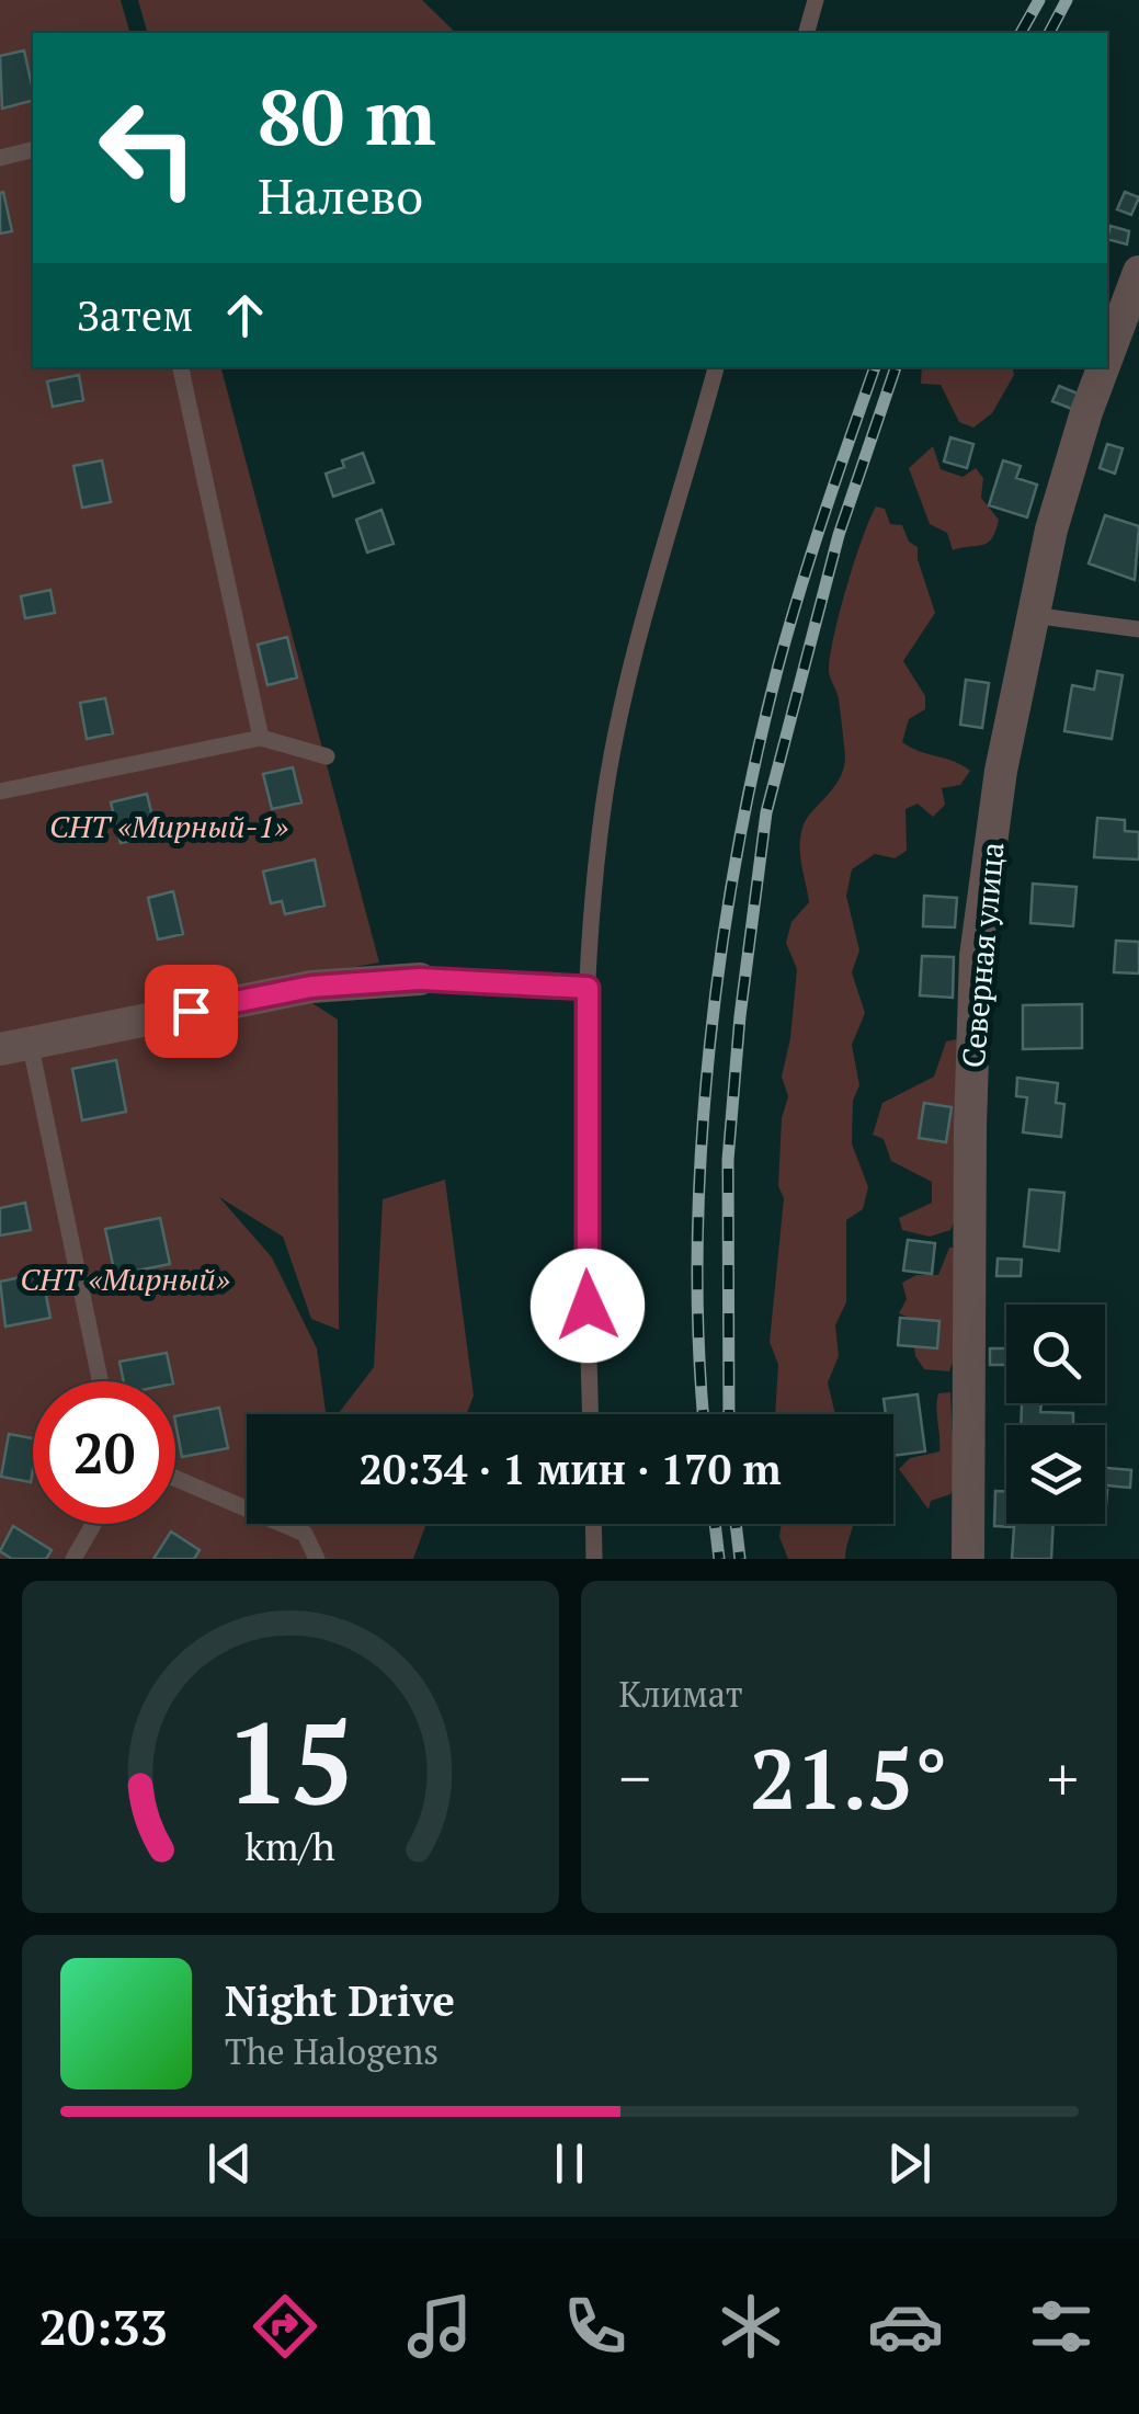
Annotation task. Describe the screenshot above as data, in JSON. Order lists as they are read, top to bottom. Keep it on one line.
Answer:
{"streets":{"street":["Северная улица"]},"parks":["СНТ «Мирный-1»","СНТ «Мирный»"],"page":{"turn":["80 m","Налево"],"then":"Затем","limit":"20","trip":"20:34 · 1 мин · 170 m","tile":"Климат","heat":["−","21.5°","+"],"song":["Night Drive","The Halogens"],"tabs":"20:33","gauge":["15","km/h"]}}
